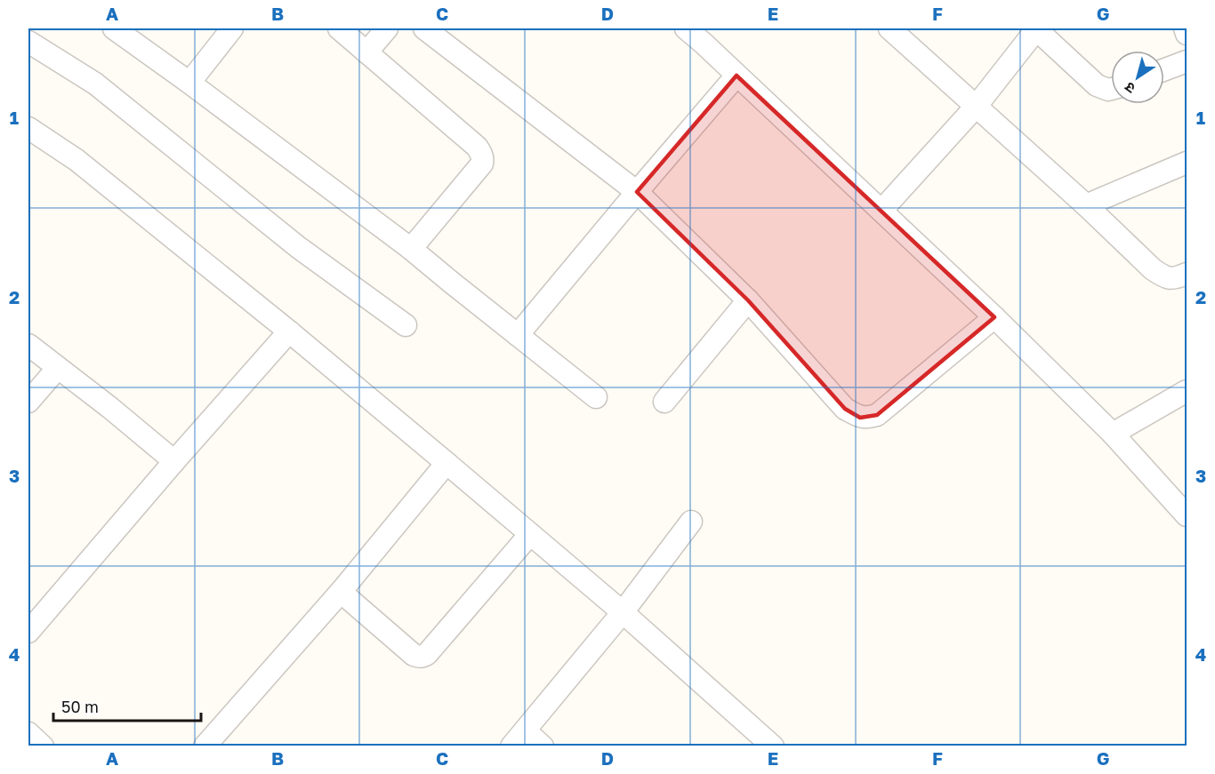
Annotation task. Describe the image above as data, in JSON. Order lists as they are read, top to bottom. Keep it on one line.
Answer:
{"scale_bar":"50 m","north":"bottom left","grid":{"columns":["A","B","C","D","E","F","G"],"rows":["1","2","3","4"]}}
